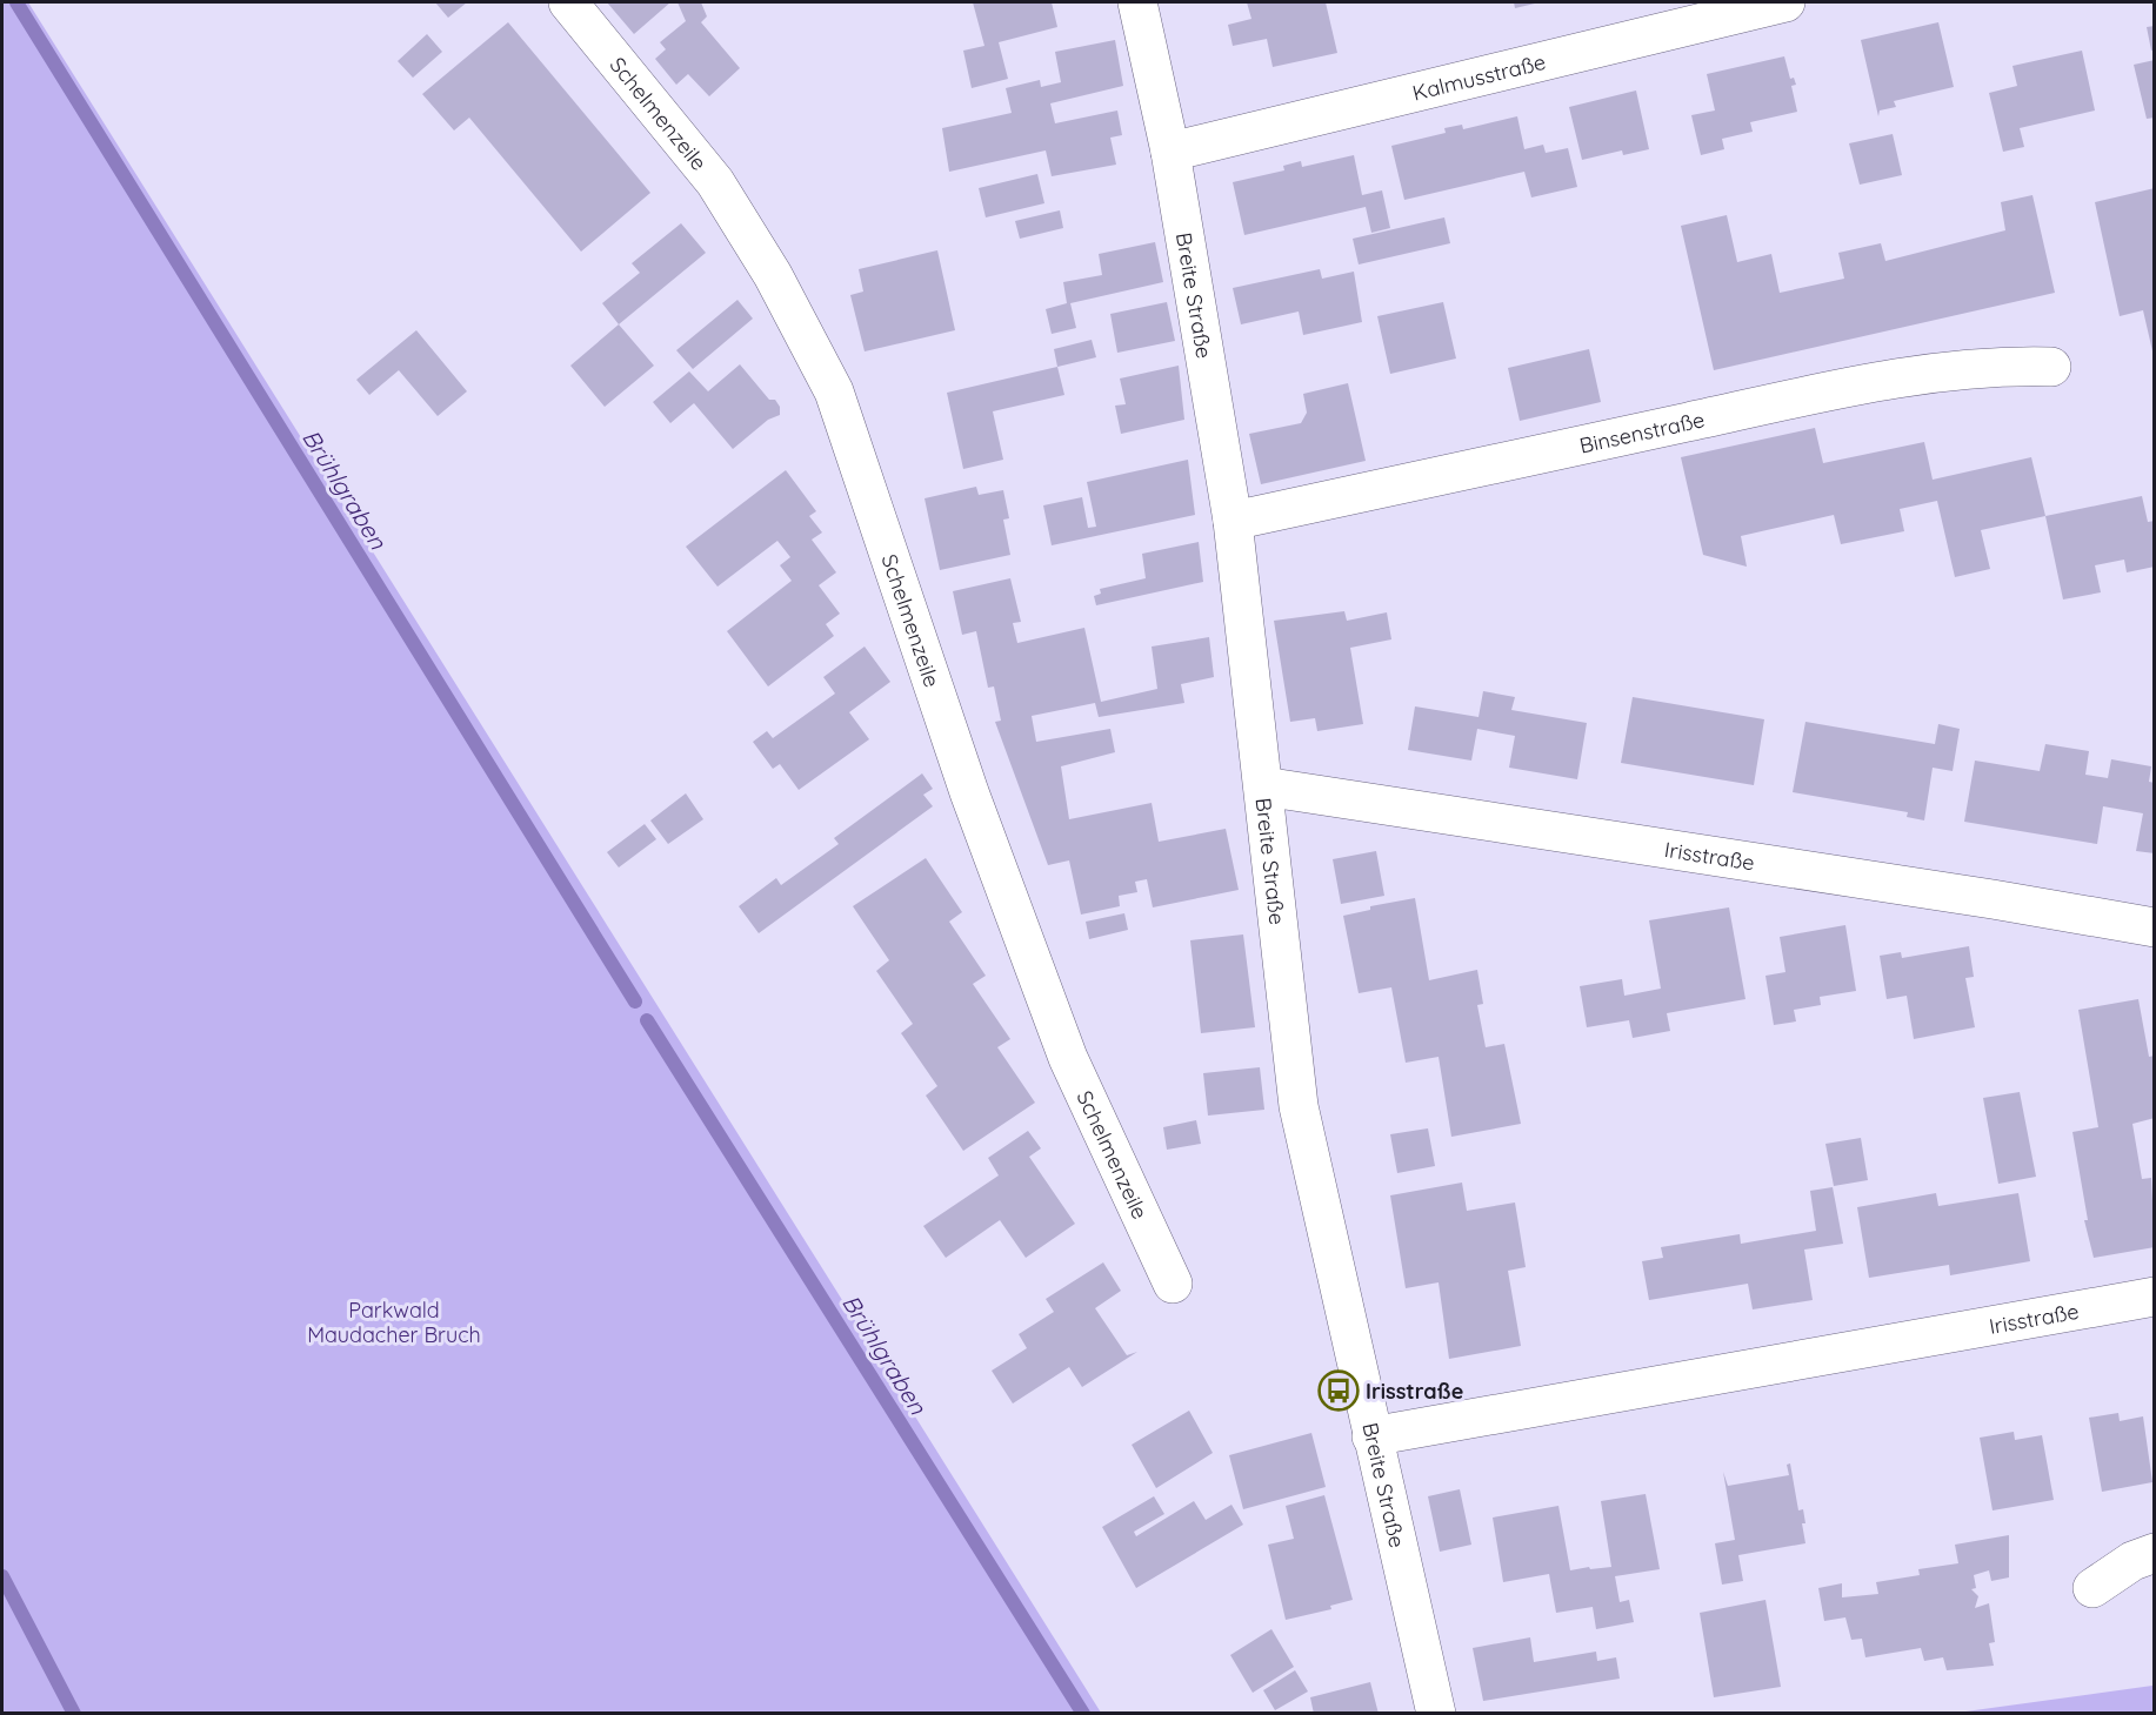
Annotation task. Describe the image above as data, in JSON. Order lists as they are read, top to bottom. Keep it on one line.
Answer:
{"streets":{"street":["Kalmusstraße","Schelmenzeile","Breite Straße","Binsenstraße","Irisstraße"]},"crossings":[["Kalmusstraße","Breite Straße"],["Breite Straße","Binsenstraße"],["Breite Straße","Irisstraße"]],"water":["Brühlgraben"],"parks":["Parkwald Maudacher Bruch"],"places":{"bus stop":["Irisstraße"]}}
